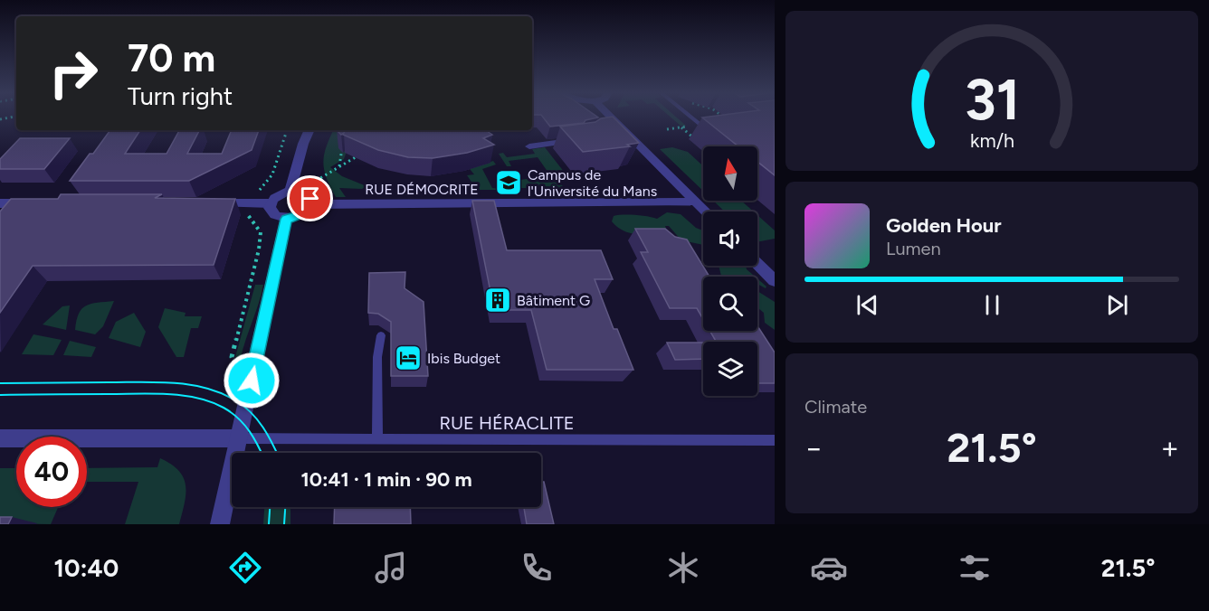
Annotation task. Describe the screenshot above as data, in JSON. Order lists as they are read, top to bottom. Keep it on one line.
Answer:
{"streets":{"street":["RUE DÉMOCRITE"],"lane":["RUE HÉRACLITE"]},"places":{"school or university":["Campus de l'Université du Mans"],"building":["Bâtiment G"],"hotel":["Ibis Budget"]},"north":"top","page":{"turn":["70 m","Turn right"],"song":["Golden Hour","Lumen"],"tile":"Climate","heat":["−","21.5°","+"],"limit":"40","trip":"10:41 · 1 min · 90 m","tabs":["10:40","21.5°"],"gauge":["31","km/h"]}}
